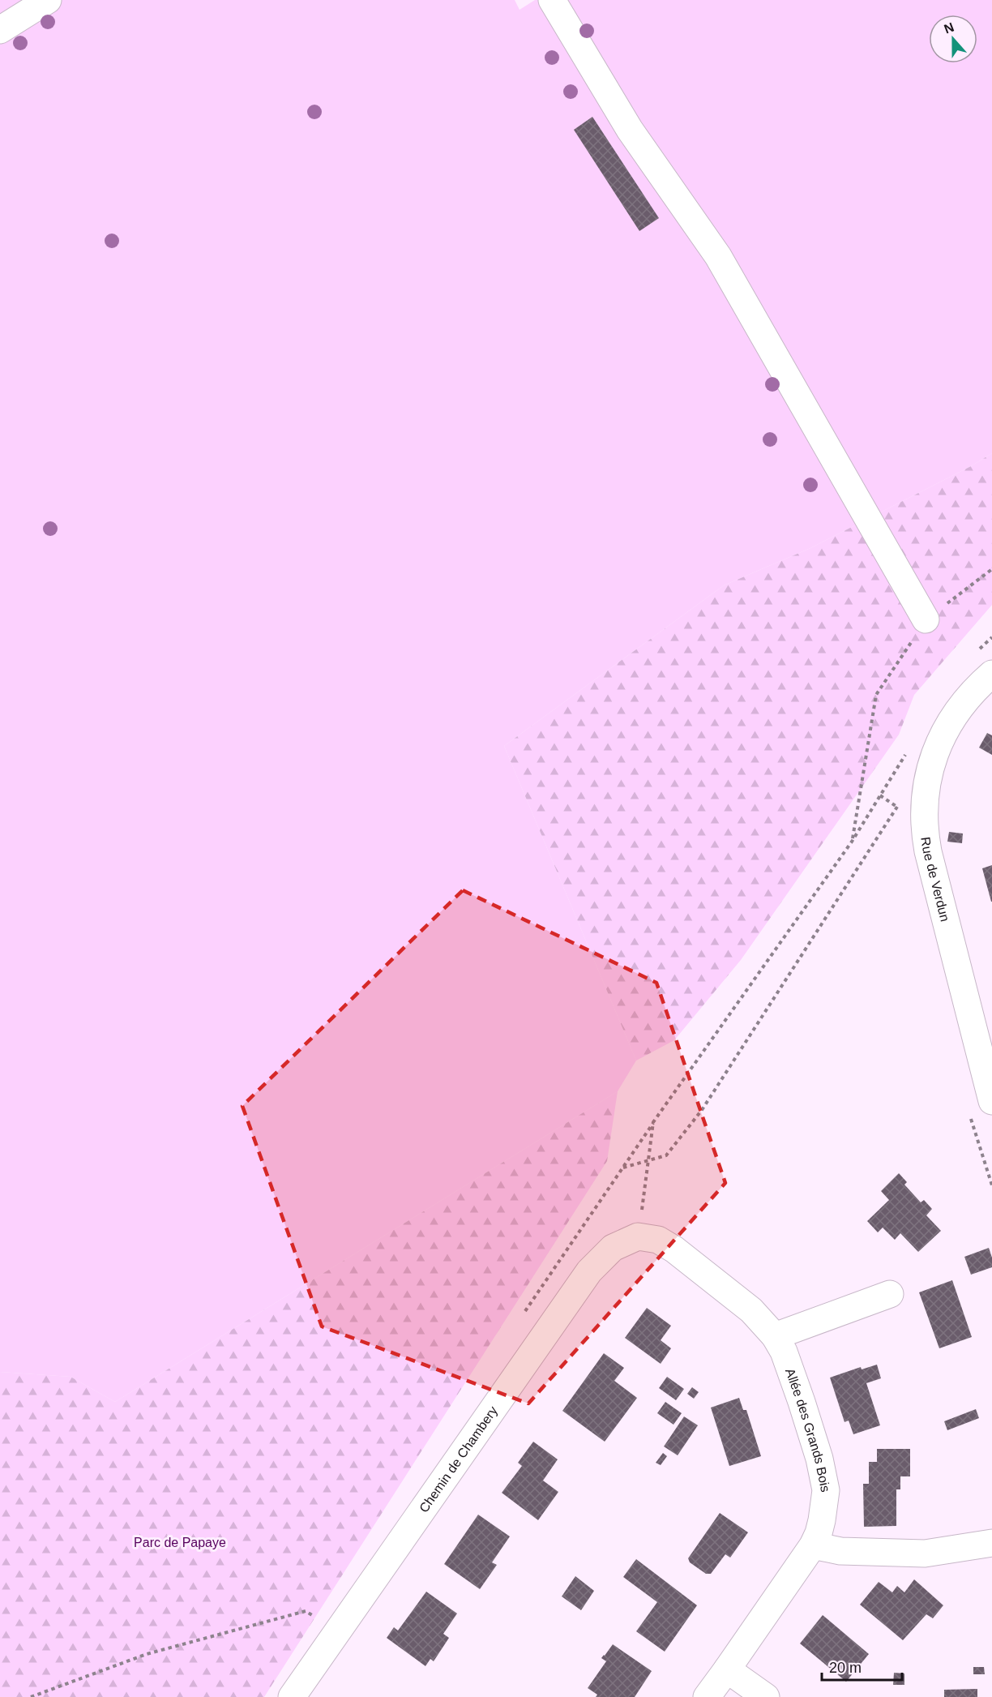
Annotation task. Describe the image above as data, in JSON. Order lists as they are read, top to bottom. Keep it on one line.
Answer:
{"streets":{"street":["Rue de Verdun","Allée des Grands Bois","Chemin de Chambery"]},"crossings":[["Allée des Grands Bois","Chemin de Chambery"]],"parks":["Parc de Papaye"],"scale_bar":"20 m","north":"top"}
